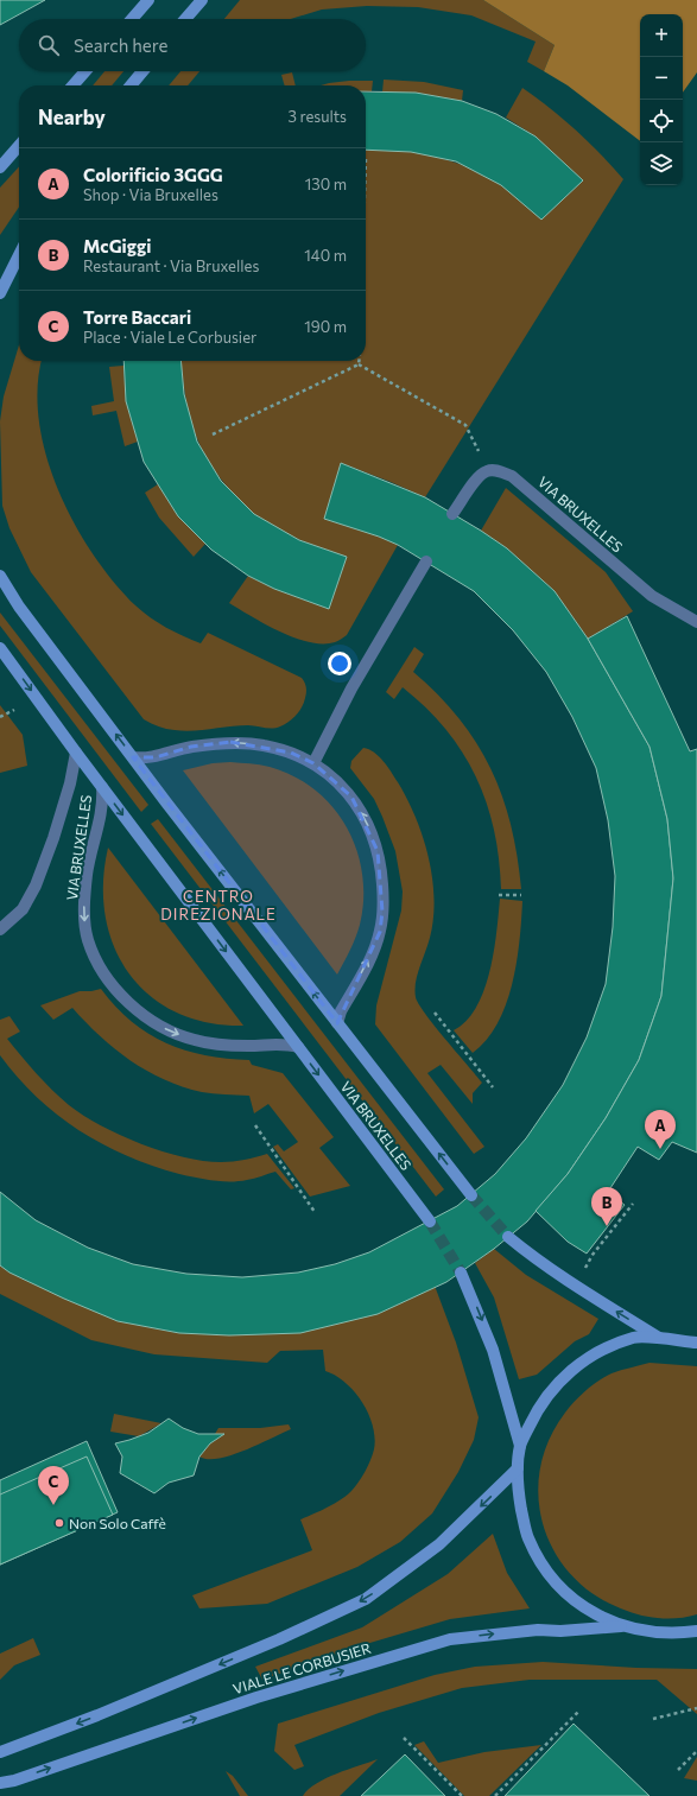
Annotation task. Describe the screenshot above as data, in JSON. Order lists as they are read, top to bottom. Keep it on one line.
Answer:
{"streets":{"street":["VIA BRUXELLES","VIALE LE CORBUSIER"]},"districts":["CENTRO DIREZIONALE"],"places":["Non Solo Caffè"],"page":{"map_buttons":["+","−"],"search":"Search here","heading":["Nearby","3 results"],"list":[{"mark":"A","name":"Colorificio 3GGG","note":"Shop · Via Bruxelles","value":"130 m"},{"mark":"B","name":"McGiggi","note":"Restaurant · Via Bruxelles","value":"140 m"},{"mark":"C","name":"Torre Baccari","note":"Place · Viale Le Corbusier","value":"190 m"}],"pins":["A","B","C"]}}
